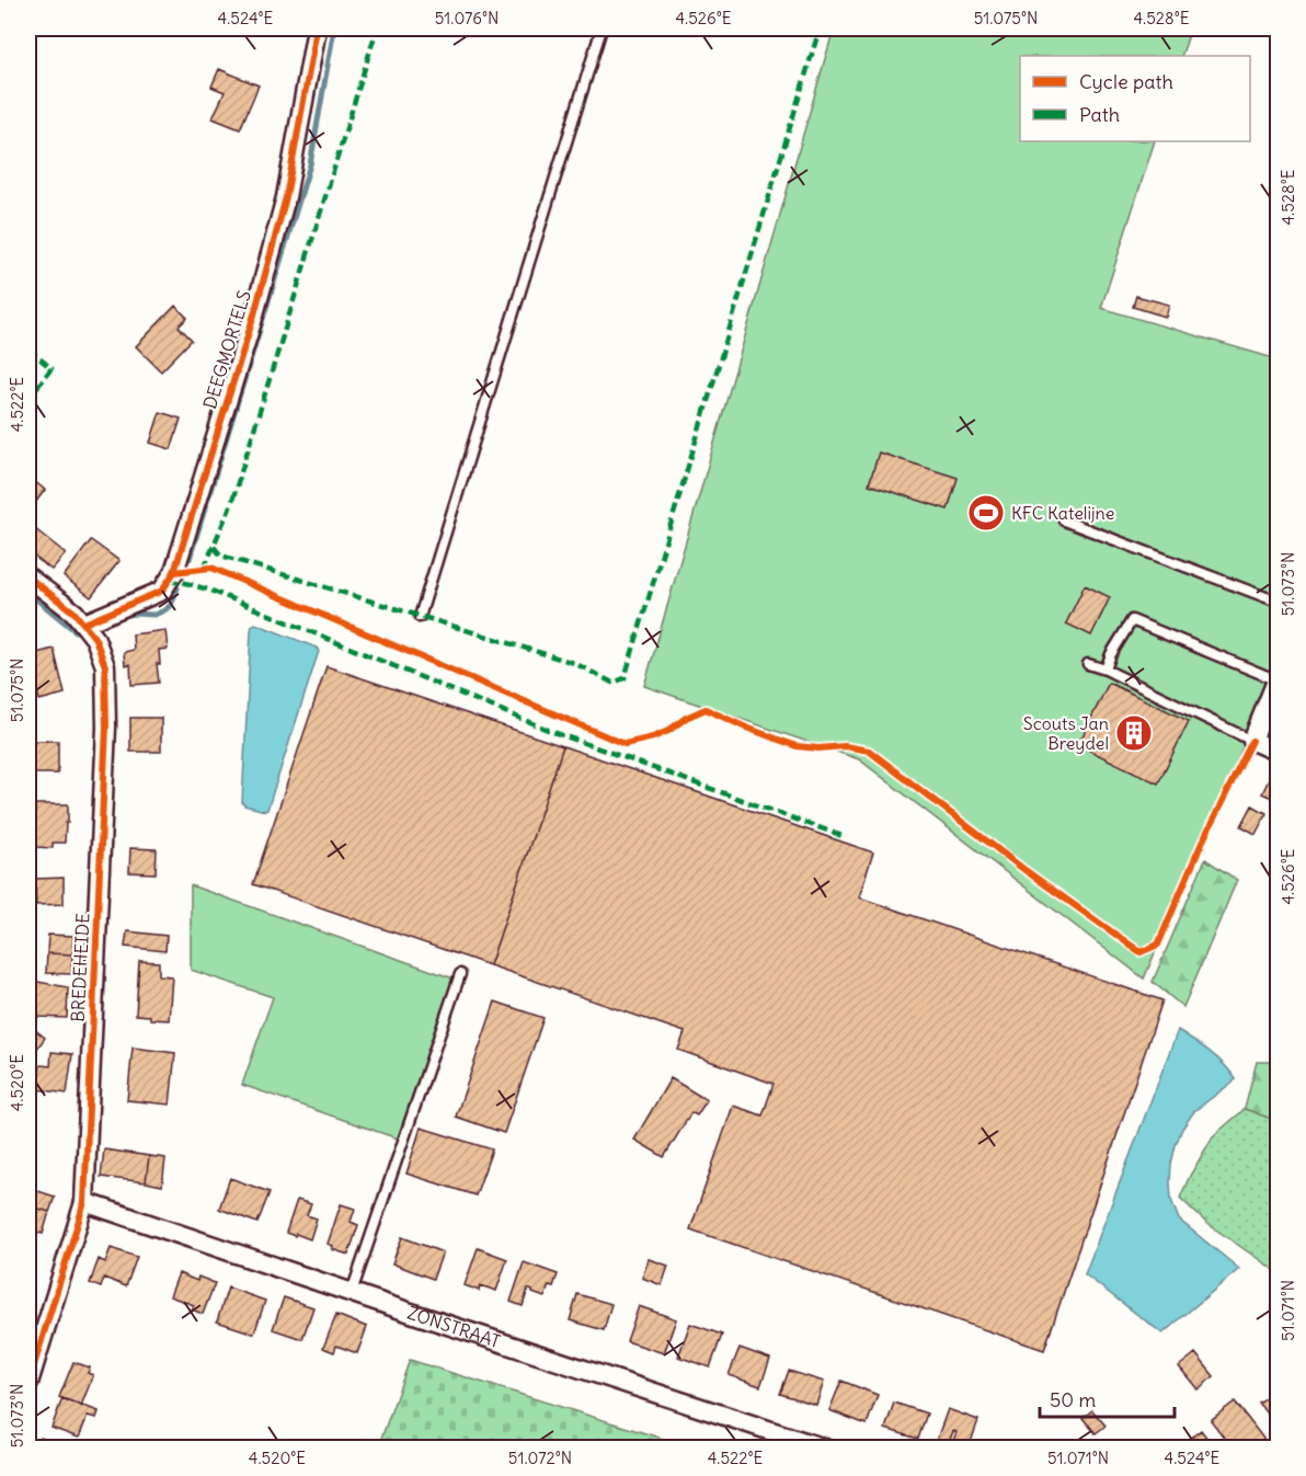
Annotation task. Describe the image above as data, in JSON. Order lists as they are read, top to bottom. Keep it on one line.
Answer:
{"streets":{"street":["DEEGMORTELS","BREDEHEIDE","ZONSTRAAT"]},"crossings":[["DEEGMORTELS","BREDEHEIDE"],["BREDEHEIDE","ZONSTRAAT"]],"places":{"sports":["KFC Katelijne"],"building":["Scouts Jan Breydel"]},"legend":["Cycle path","Path"],"scale_bar":"50 m","coordinates":["4.524°E","51.076°N","4.526°E","51.075°N","4.528°E","4.522°E","51.073°N","4.520°E","51.071°N","51.072°N"]}
